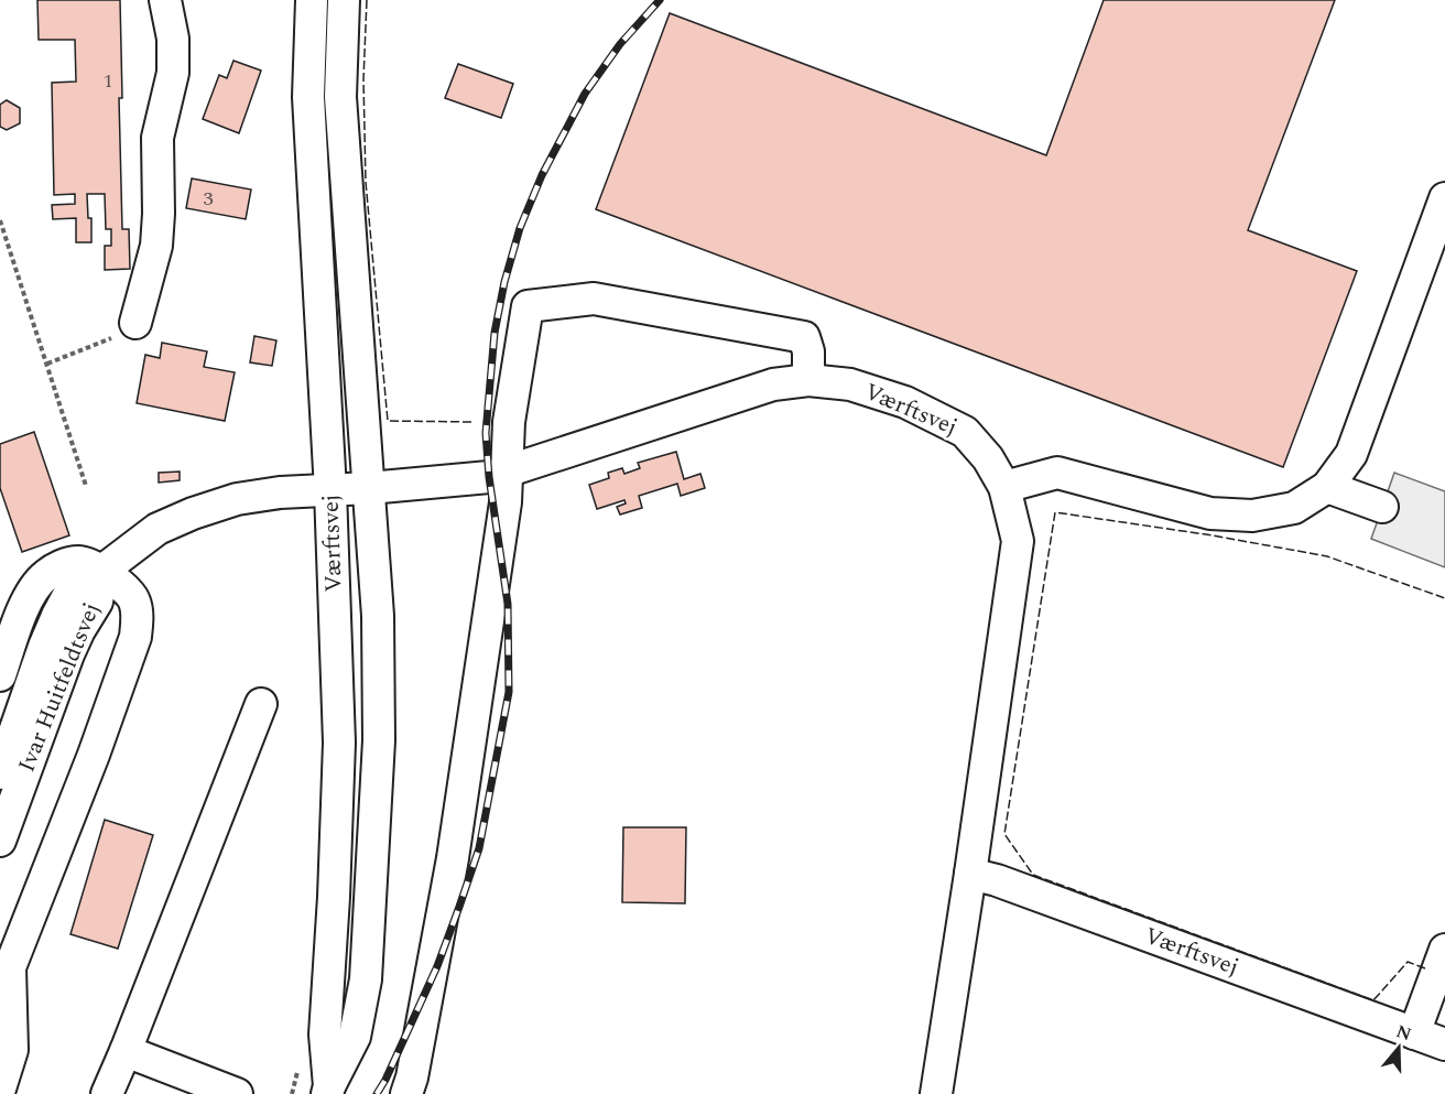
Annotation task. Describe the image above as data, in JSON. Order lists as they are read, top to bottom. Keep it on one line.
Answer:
{"streets":{"street":["Værftsvej","Ivar Huitfeldtsvej"]},"crossings":[["Værftsvej","Ivar Huitfeldtsvej"]],"house_numbers":["1","3"],"north":"top"}
